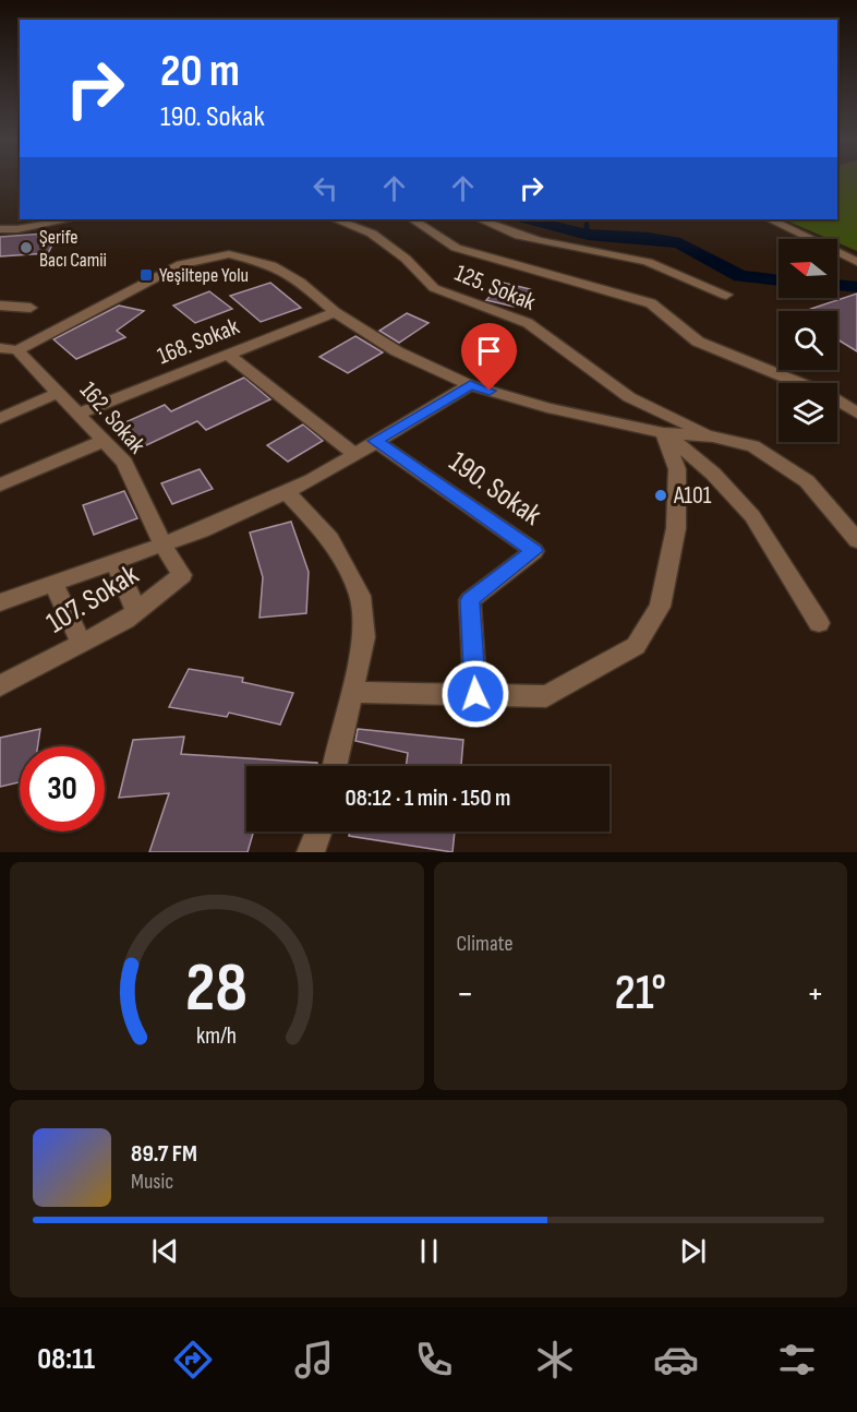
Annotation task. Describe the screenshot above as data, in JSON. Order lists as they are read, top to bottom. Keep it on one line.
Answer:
{"streets":{"street":["125. Sokak","168. Sokak","162. Sokak","190. Sokak","107. Sokak"]},"crossings":[["168. Sokak","162. Sokak"],["162. Sokak","107. Sokak"]],"places":{"other":["Şerife Bacı Camii","A101"],"transit":["Yeşiltepe Yolu"]},"north":"left","page":{"turn":["20 m","190. Sokak"],"limit":"30","trip":"08:12 · 1 min · 150 m","tile":"Climate","heat":["−","21°","+"],"song":["89.7 FM","Music"],"tabs":"08:11","gauge":["28","km/h"]}}
